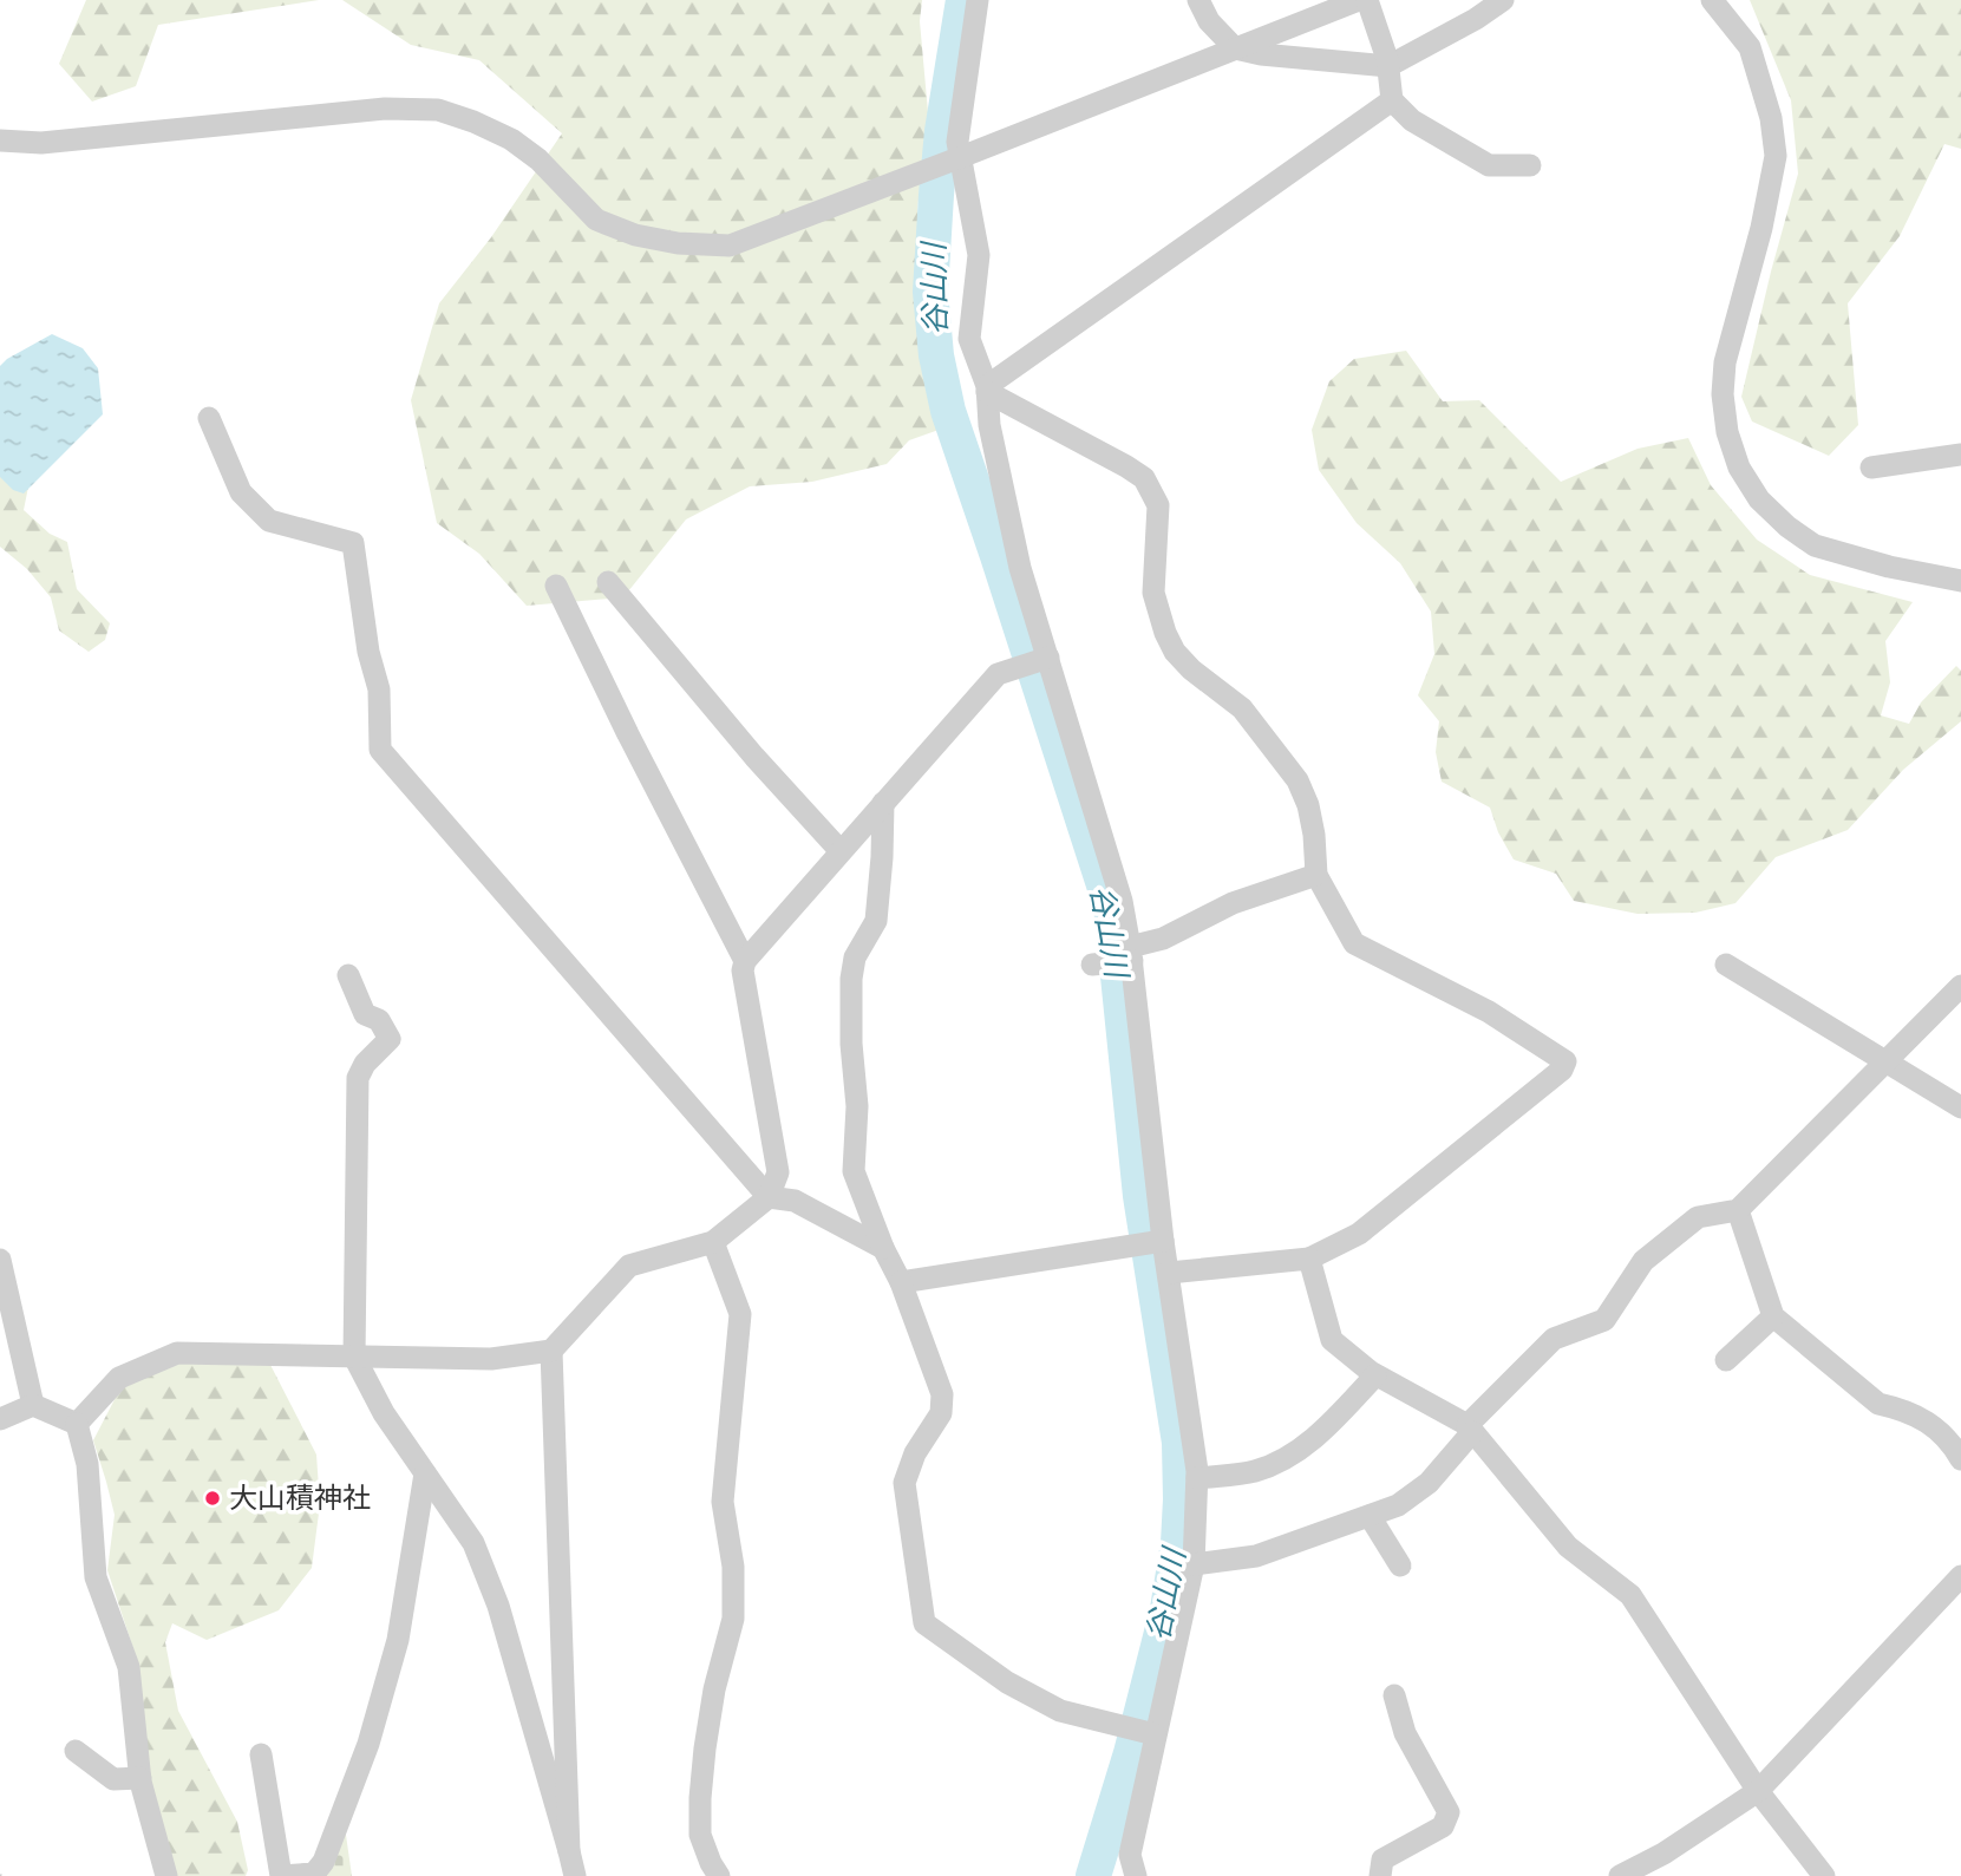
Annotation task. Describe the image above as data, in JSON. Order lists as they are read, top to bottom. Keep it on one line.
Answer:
{"water":["谷山川"],"places":["大山積神社"]}
